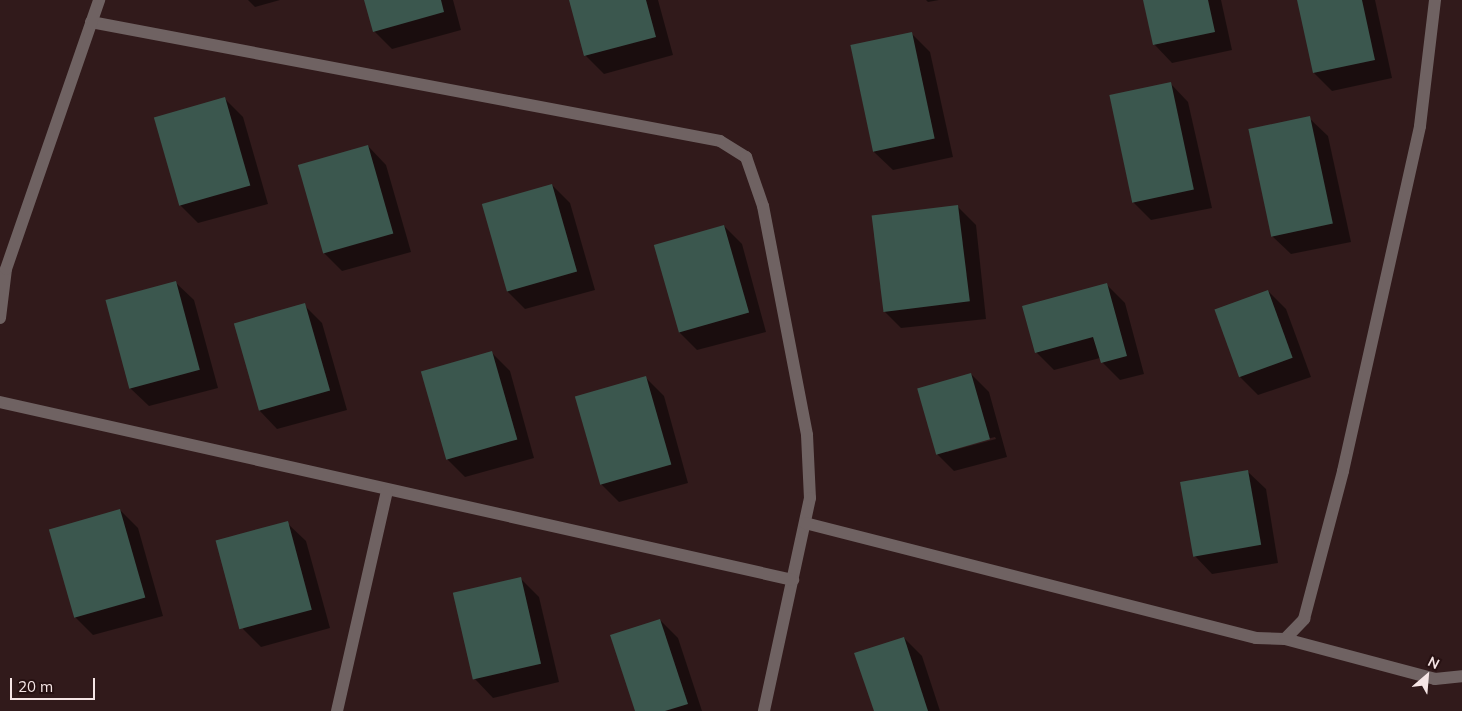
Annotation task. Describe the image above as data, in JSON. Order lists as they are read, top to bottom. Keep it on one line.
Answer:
{"scale_bar":"20 m","north":"top right"}
